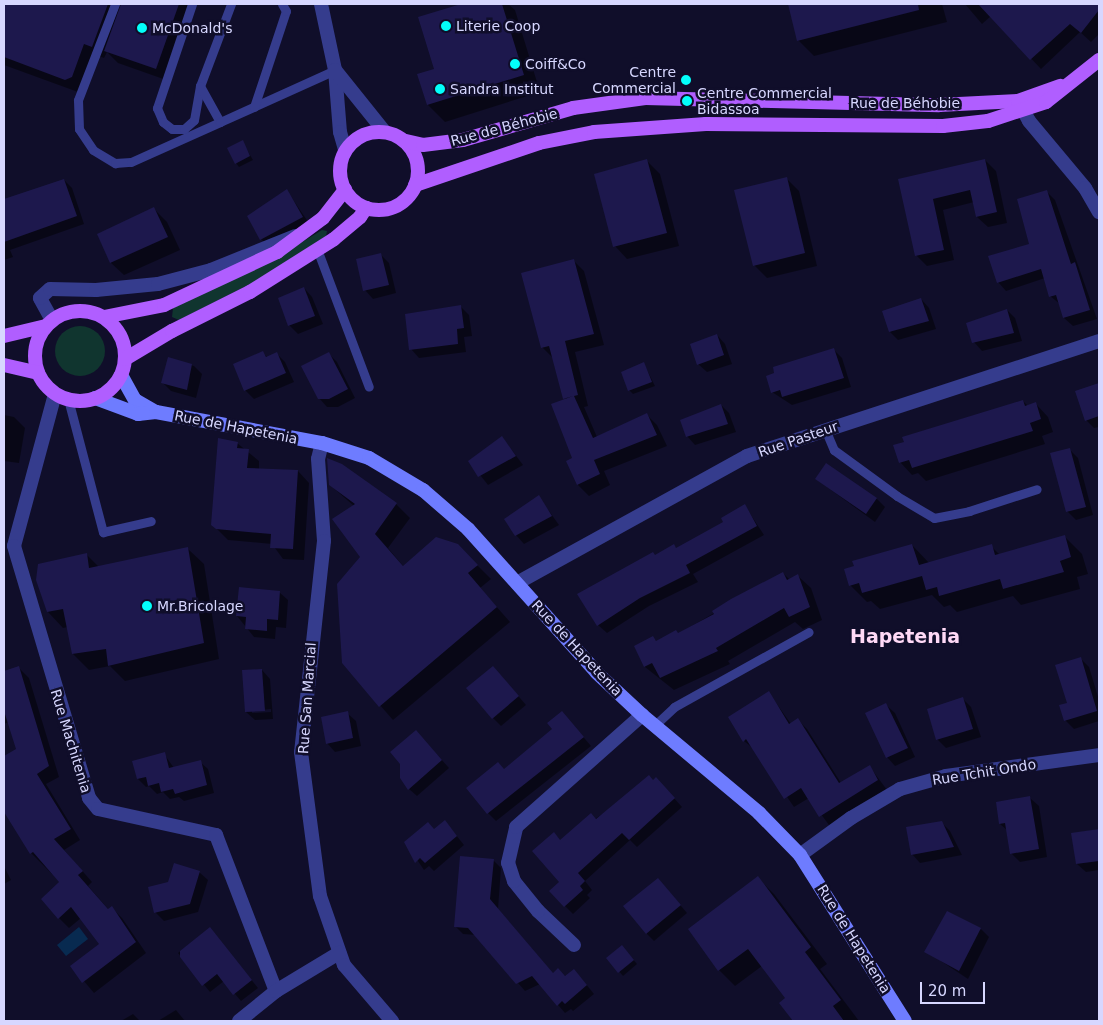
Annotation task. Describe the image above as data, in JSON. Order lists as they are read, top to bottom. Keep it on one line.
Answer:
{"streets":{"main road":["Rue de Béhobie","Rue de Hapetenia"],"street":["Rue Pasteur","Rue San Marcial","Rue Machitenia","Rue Tchit Ondo"]},"crossings":[["Rue de Hapetenia","Rue Pasteur"],["Rue de Hapetenia","Rue San Marcial"],["Rue de Hapetenia","Rue Machitenia"],["Rue de Hapetenia","Rue Tchit Ondo"]],"districts":["Hapetenia"],"places":["Literie Coop","McDonald's","Coiff&Co","Centre Commercial","Sandra Institut","Centre Commercial Bidassoa","Mr.Bricolage"],"scale_bar":"20 m"}
